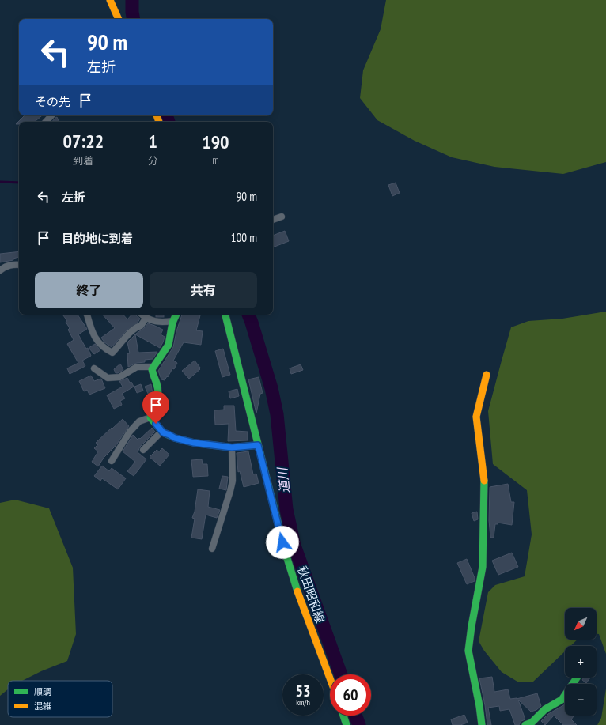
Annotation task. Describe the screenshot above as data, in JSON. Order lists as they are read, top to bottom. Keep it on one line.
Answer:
{"streets":{"street":["秋田昭和線"]},"water":["道川"],"legend":["順調","混雑"],"north":"bottom left","page":{"turn":["90 m","左折"],"then":"その先","eta":["07:22","到着","1","分","190","m"],"list":[{"name":"左折","value":"90 m"},{"name":"目的地に到着","value":"100 m"}],"buttons":["終了","共有"],"map_buttons":["+","−"],"speed":"53 km/h","limit":"60"}}
